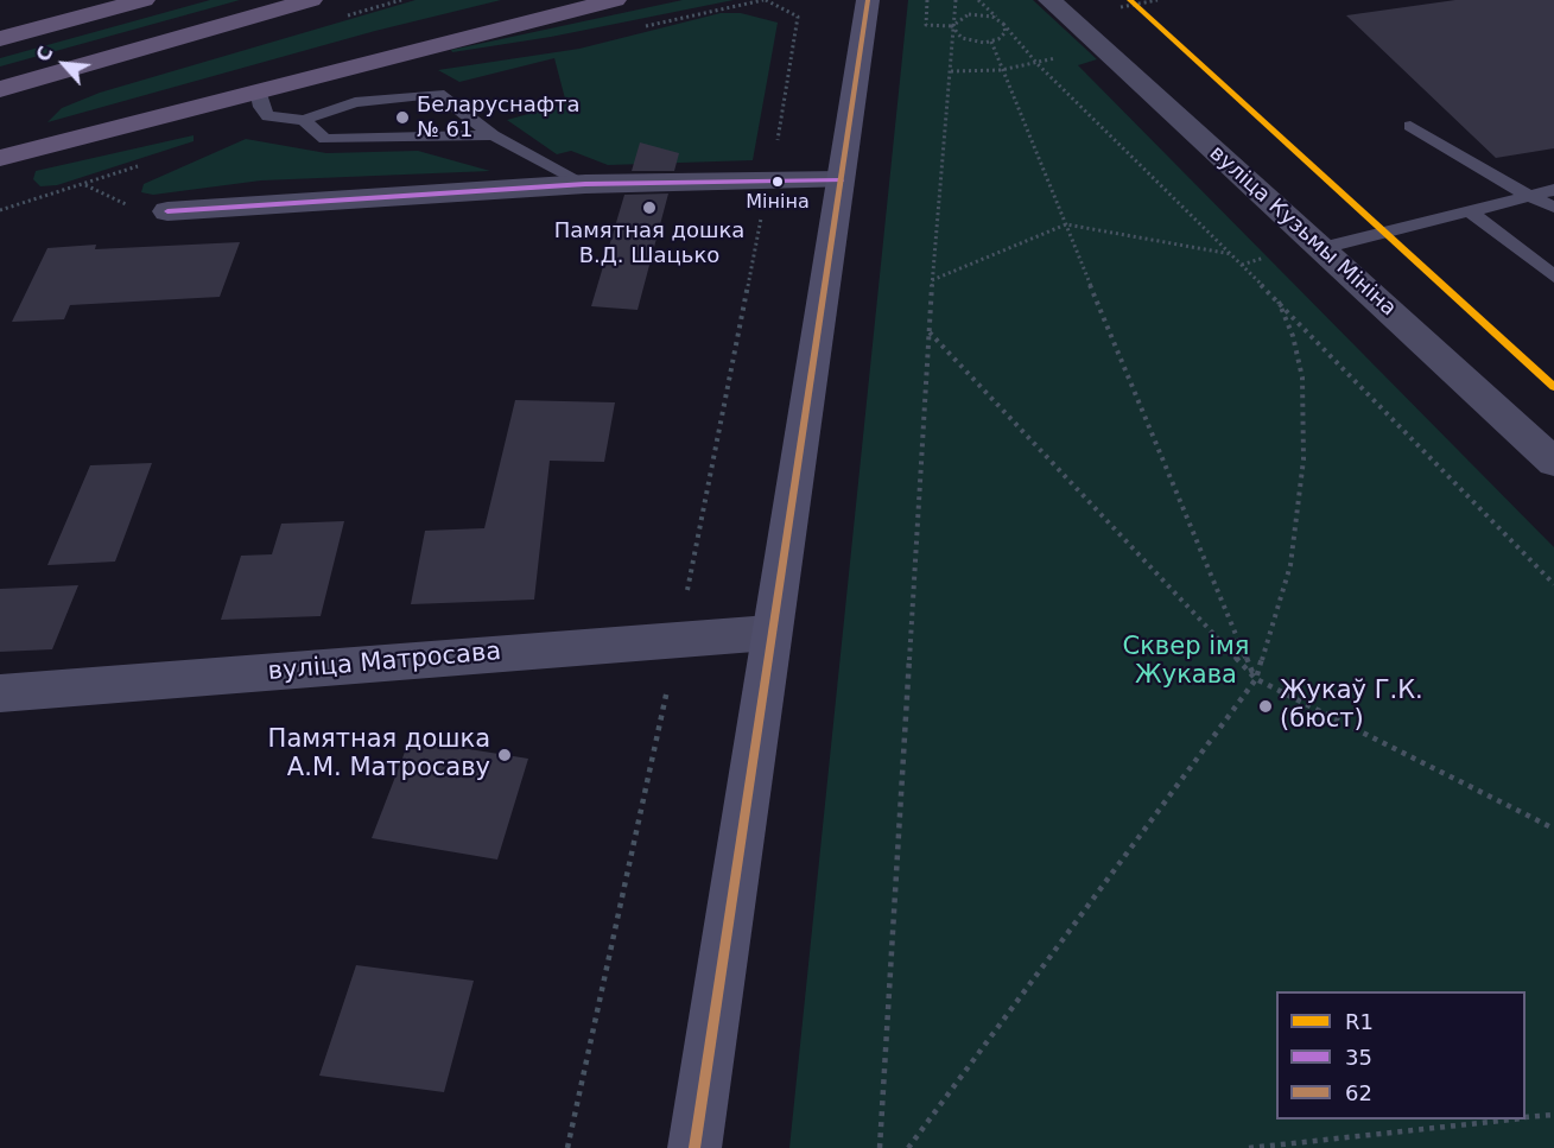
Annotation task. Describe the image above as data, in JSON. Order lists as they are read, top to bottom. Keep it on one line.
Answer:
{"streets":{"street":["вуліца Кузьмы Мініна","вуліца Матросава"]},"parks":["Сквер імя Жукава"],"places":["Беларуснафта № 61","Мініна","Памятная дошка В.Д. Шацько","Жукаў Г.К. (бюст)","Памятная дошка А.М. Матросаву"],"lines":["transit line R1","transit line 62","transit line 35"],"legend":["R1","35","62"],"north":"top left"}
